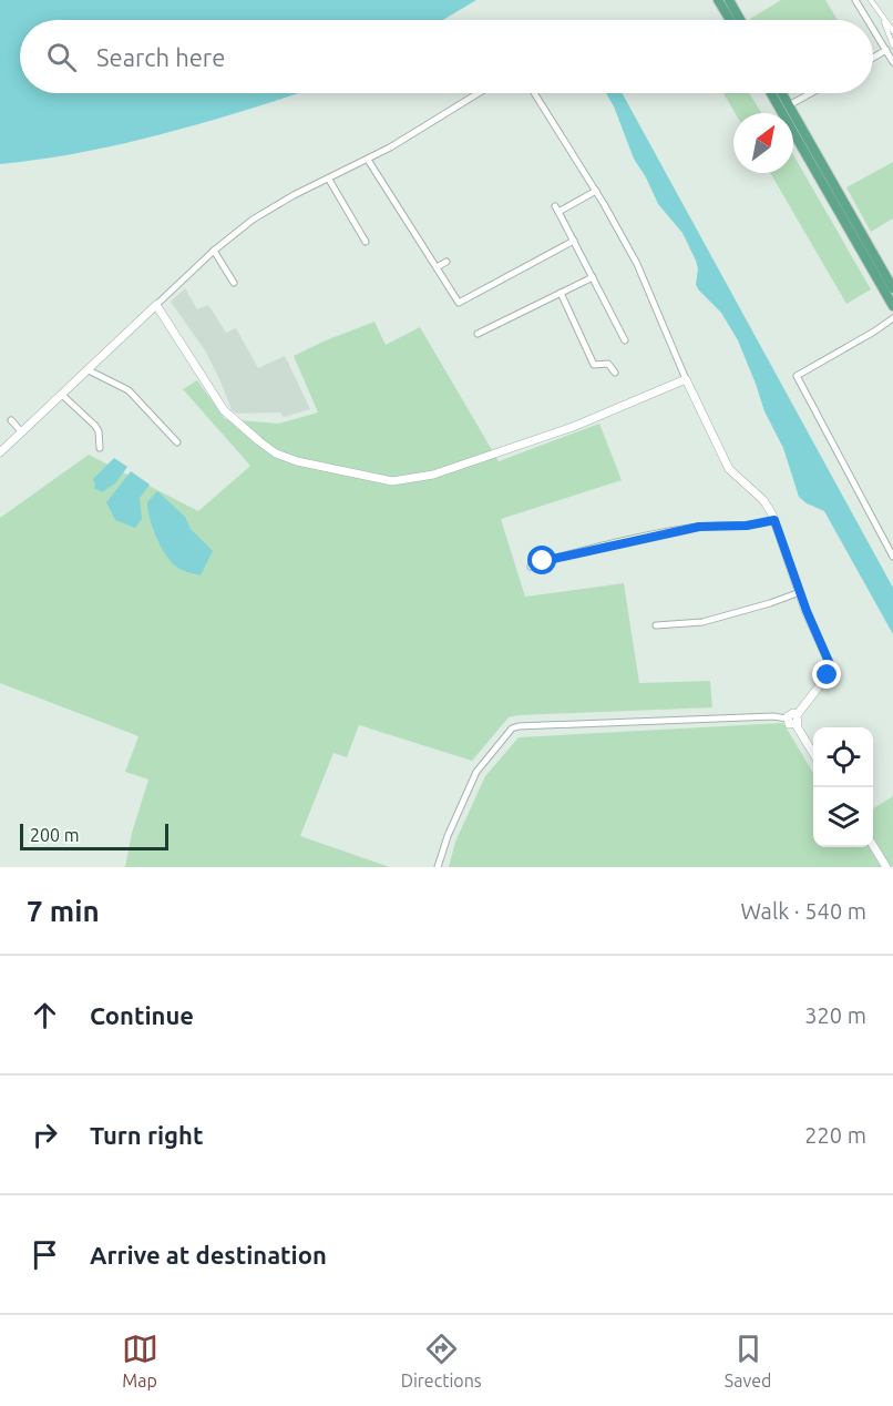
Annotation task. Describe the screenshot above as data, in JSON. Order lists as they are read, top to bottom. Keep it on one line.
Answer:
{"scale_bar":"200 m","north":"top right","page":{"search":"Search here","scale":"200 m","heading":["7 min","Walk · 540 m"],"list":[["Continue","320 m"],["Turn right","220 m"],"Arrive at destination"],"nav":["Map","Directions","Saved"]}}
